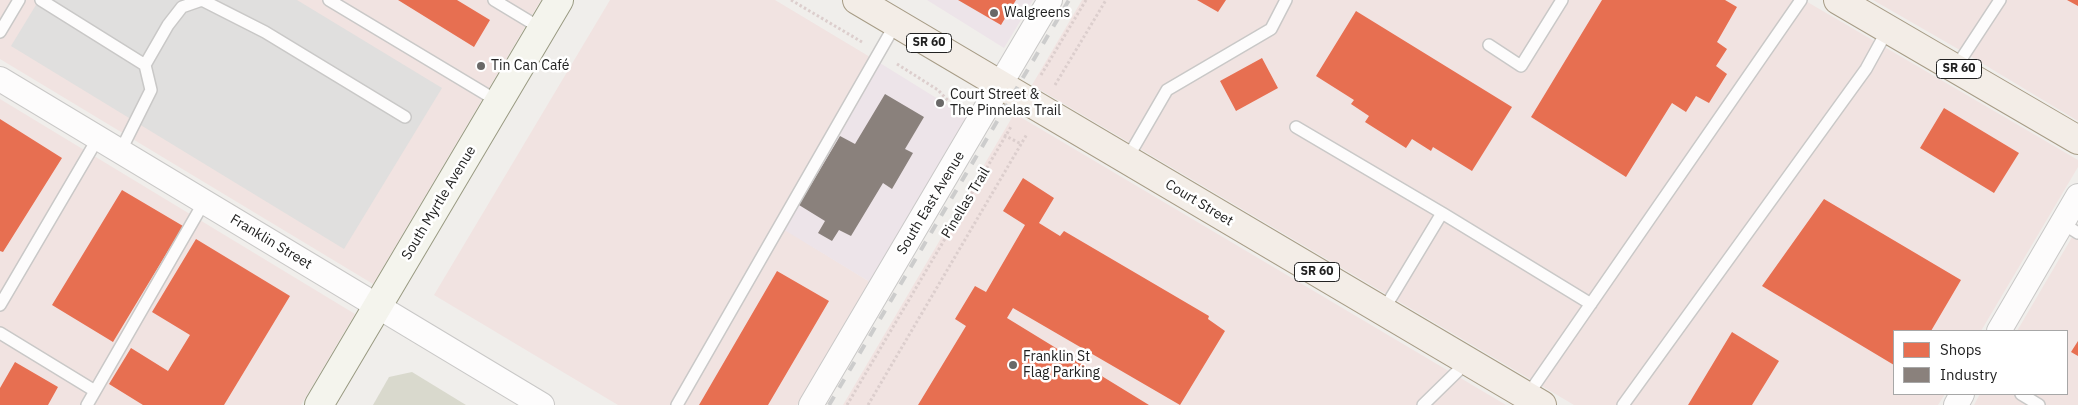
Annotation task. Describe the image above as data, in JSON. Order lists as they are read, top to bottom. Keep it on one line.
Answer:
{"streets":{"main road":["SR 60","South Myrtle Avenue","Court Street"],"street":["South East Avenue","Franklin Street"],"path":["Pinellas Trail"]},"crossings":[["South Myrtle Avenue","Franklin Street"],["South East Avenue","Court Street"],["Pinellas Trail","Court Street"]],"places":["Walgreens","Tin Can Café","Court Street & The Pinnelas Trail","Franklin St Flag Parking"],"legend":["Shops","Industry"]}
